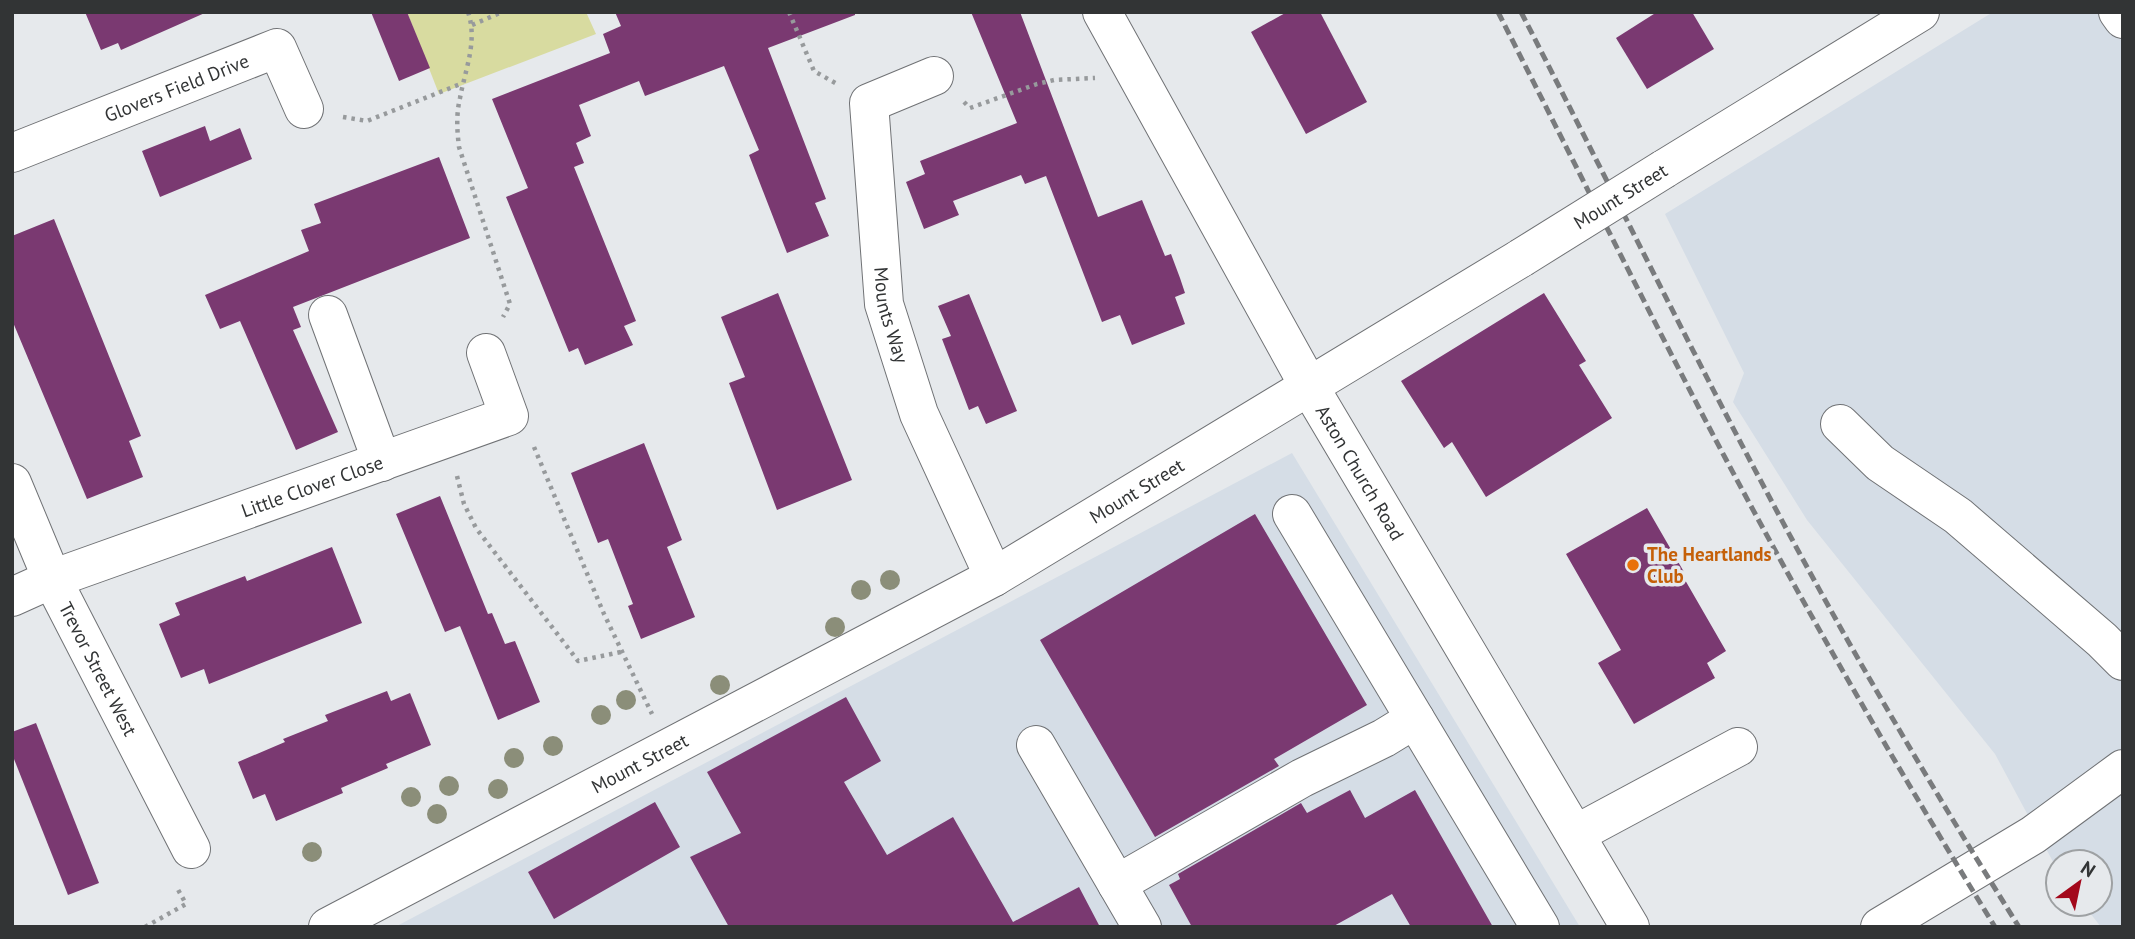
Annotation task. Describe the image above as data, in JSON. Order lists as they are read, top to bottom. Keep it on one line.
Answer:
{"streets":{"street":["Glovers Field Drive","Mount Street","Mounts Way","Aston Church Road","Little Clover Close","Trevor Street West"]},"crossings":[["Mount Street","Mounts Way"],["Mount Street","Aston Church Road"],["Little Clover Close","Trevor Street West"]],"places":["The Heartlands Club"],"north":"top right"}
